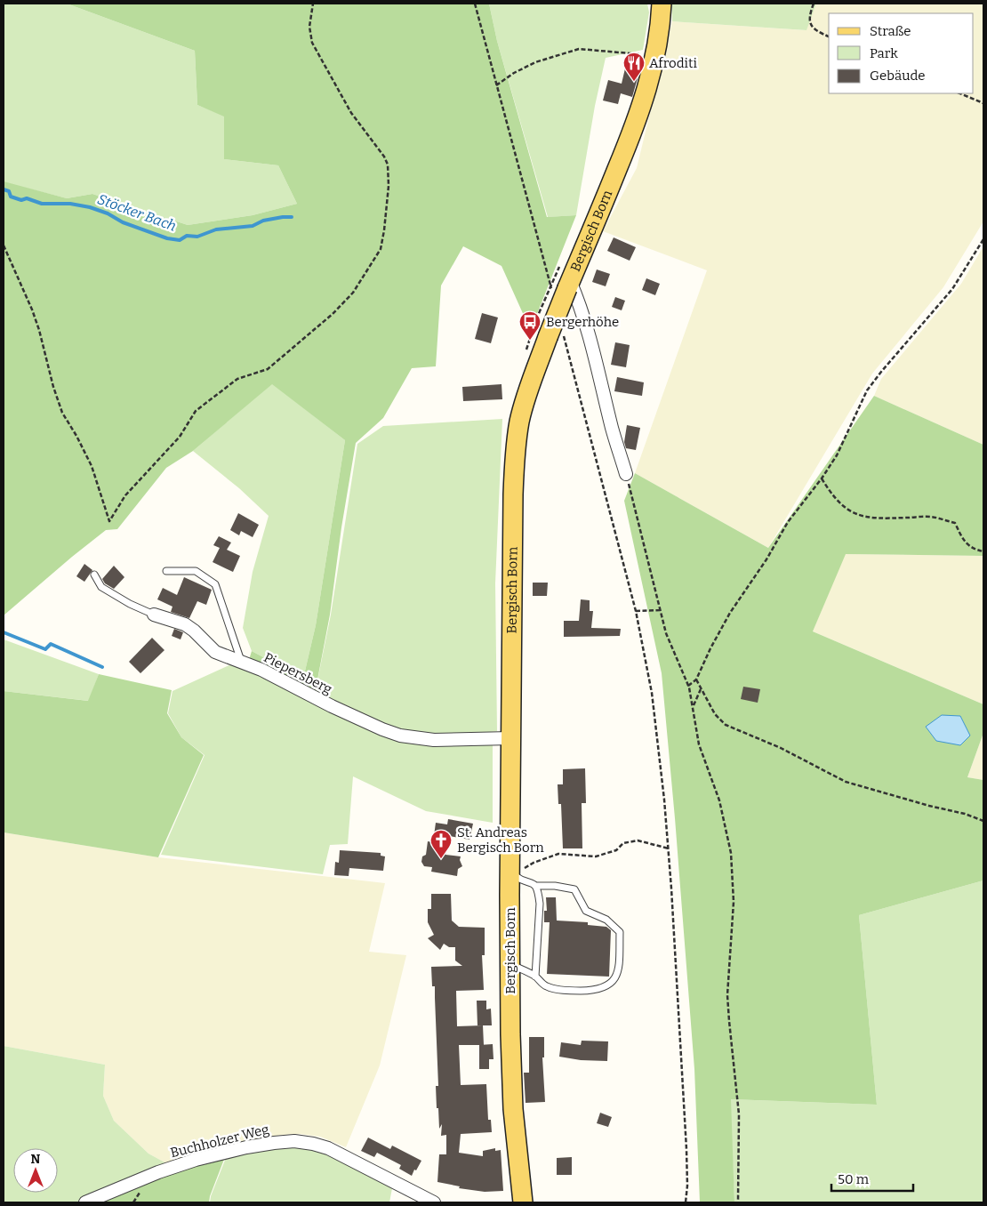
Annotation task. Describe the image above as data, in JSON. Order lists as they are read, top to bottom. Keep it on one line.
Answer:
{"streets":{"main road":["Bergisch Born"],"street":["Piepersberg","Buchholzer Weg"]},"crossings":[["Bergisch Born","Piepersberg"]],"water":["Stöcker Bach"],"places":{"restaurant":["Afroditi"],"bus stop":["Bergerhöhe"],"church":["St. Andreas Bergisch Born"]},"legend":["Straße","Park","Gebäude"],"scale_bar":"50 m","north":"top"}
